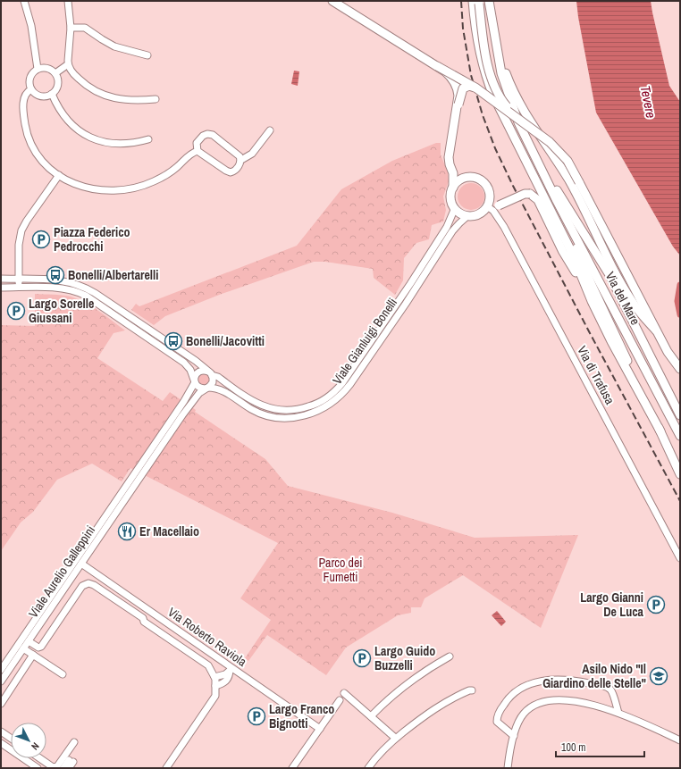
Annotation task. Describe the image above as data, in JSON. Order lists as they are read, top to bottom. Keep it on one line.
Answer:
{"streets":{"main road":["Via del Mare"],"street":["Viale Gianluigi Bonelli","Via di Trafusa","Viale Aurelio Galleppini","Via Roberto Raviola"]},"crossings":[["Viale Gianluigi Bonelli","Via di Trafusa"],["Viale Aurelio Galleppini","Via Roberto Raviola"]],"water":["Tevere"],"parks":["Parco dei Fumetti"],"places":{"parking":["Piazza Federico Pedrocchi","Largo Sorelle Giussani","Largo Gianni De Luca","Largo Guido Buzzelli","Largo Franco Bignotti"],"bus stop":["Bonelli/Albertarelli","Bonelli/Jacovitti"],"restaurant":["Er Macellaio"],"school or university":["Asilo Nido \"Il Giardino delle Stelle\""]},"scale_bar":"100 m","north":"bottom right"}
